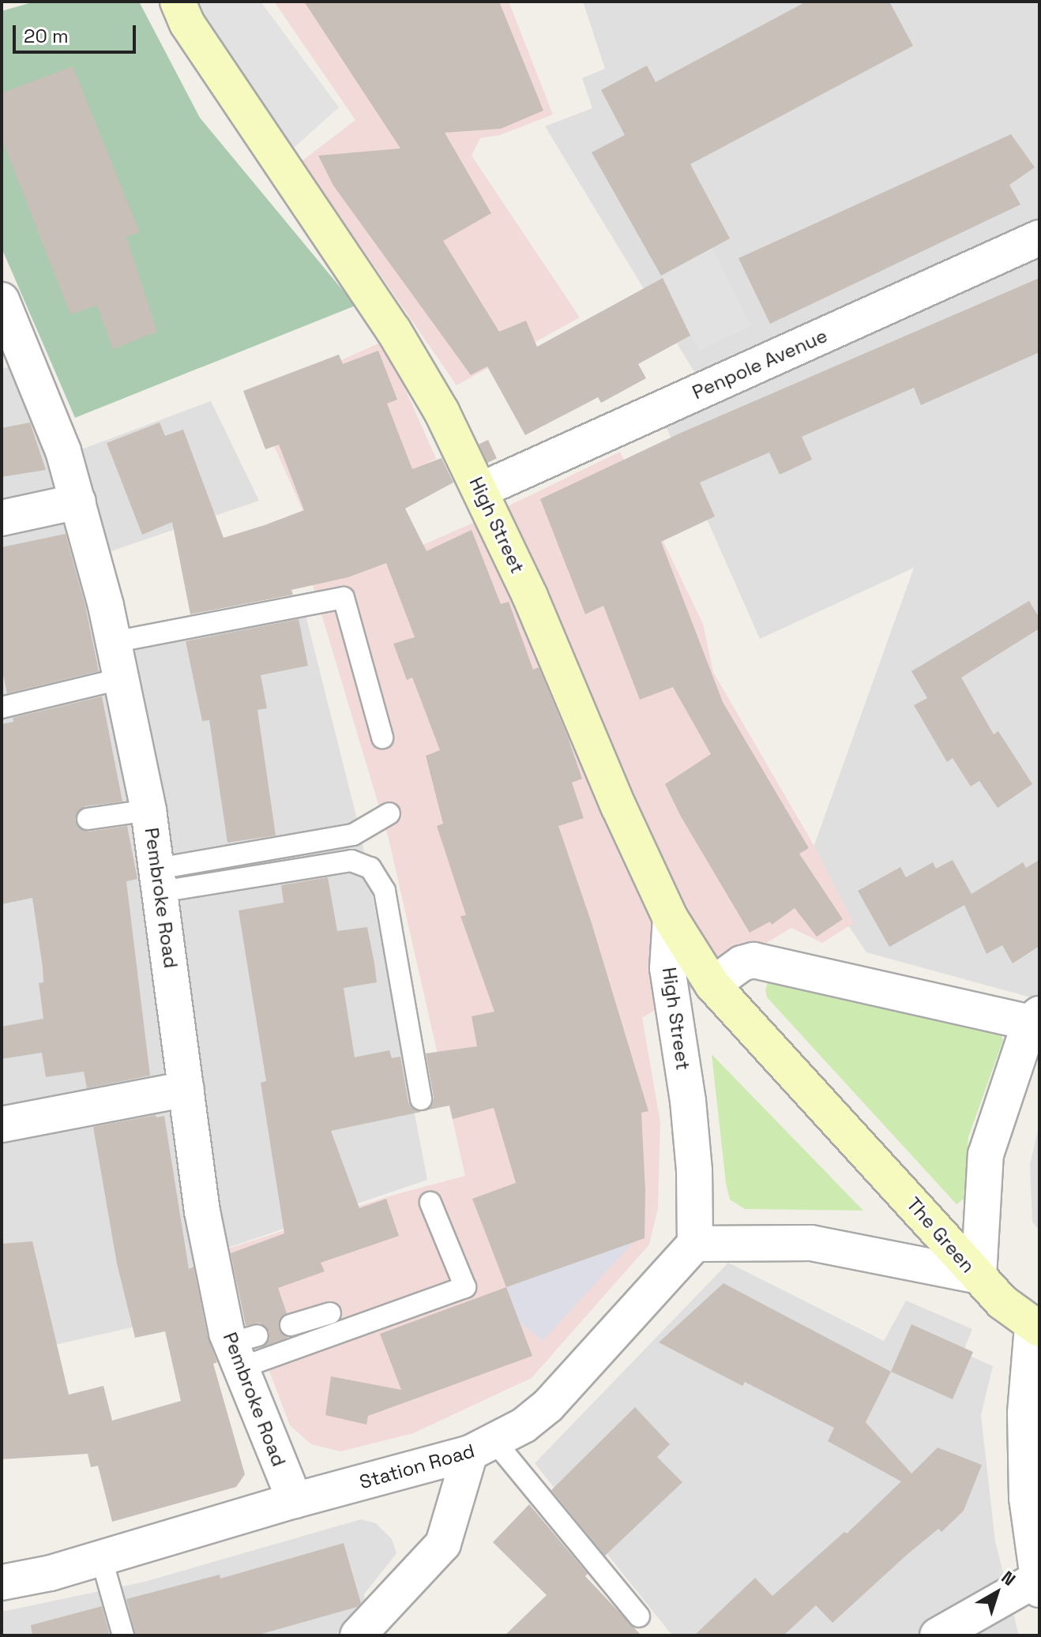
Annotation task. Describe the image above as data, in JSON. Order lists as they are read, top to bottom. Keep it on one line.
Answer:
{"streets":{"main road":["High Street","The Green"],"street":["Penpole Avenue","Pembroke Road","Station Road"]},"crossings":[["Penpole Avenue","High Street"],["High Street","The Green"],["High Street","Station Road"],["Pembroke Road","Station Road"],["The Green","Station Road"]],"scale_bar":"20 m","north":"top right"}
